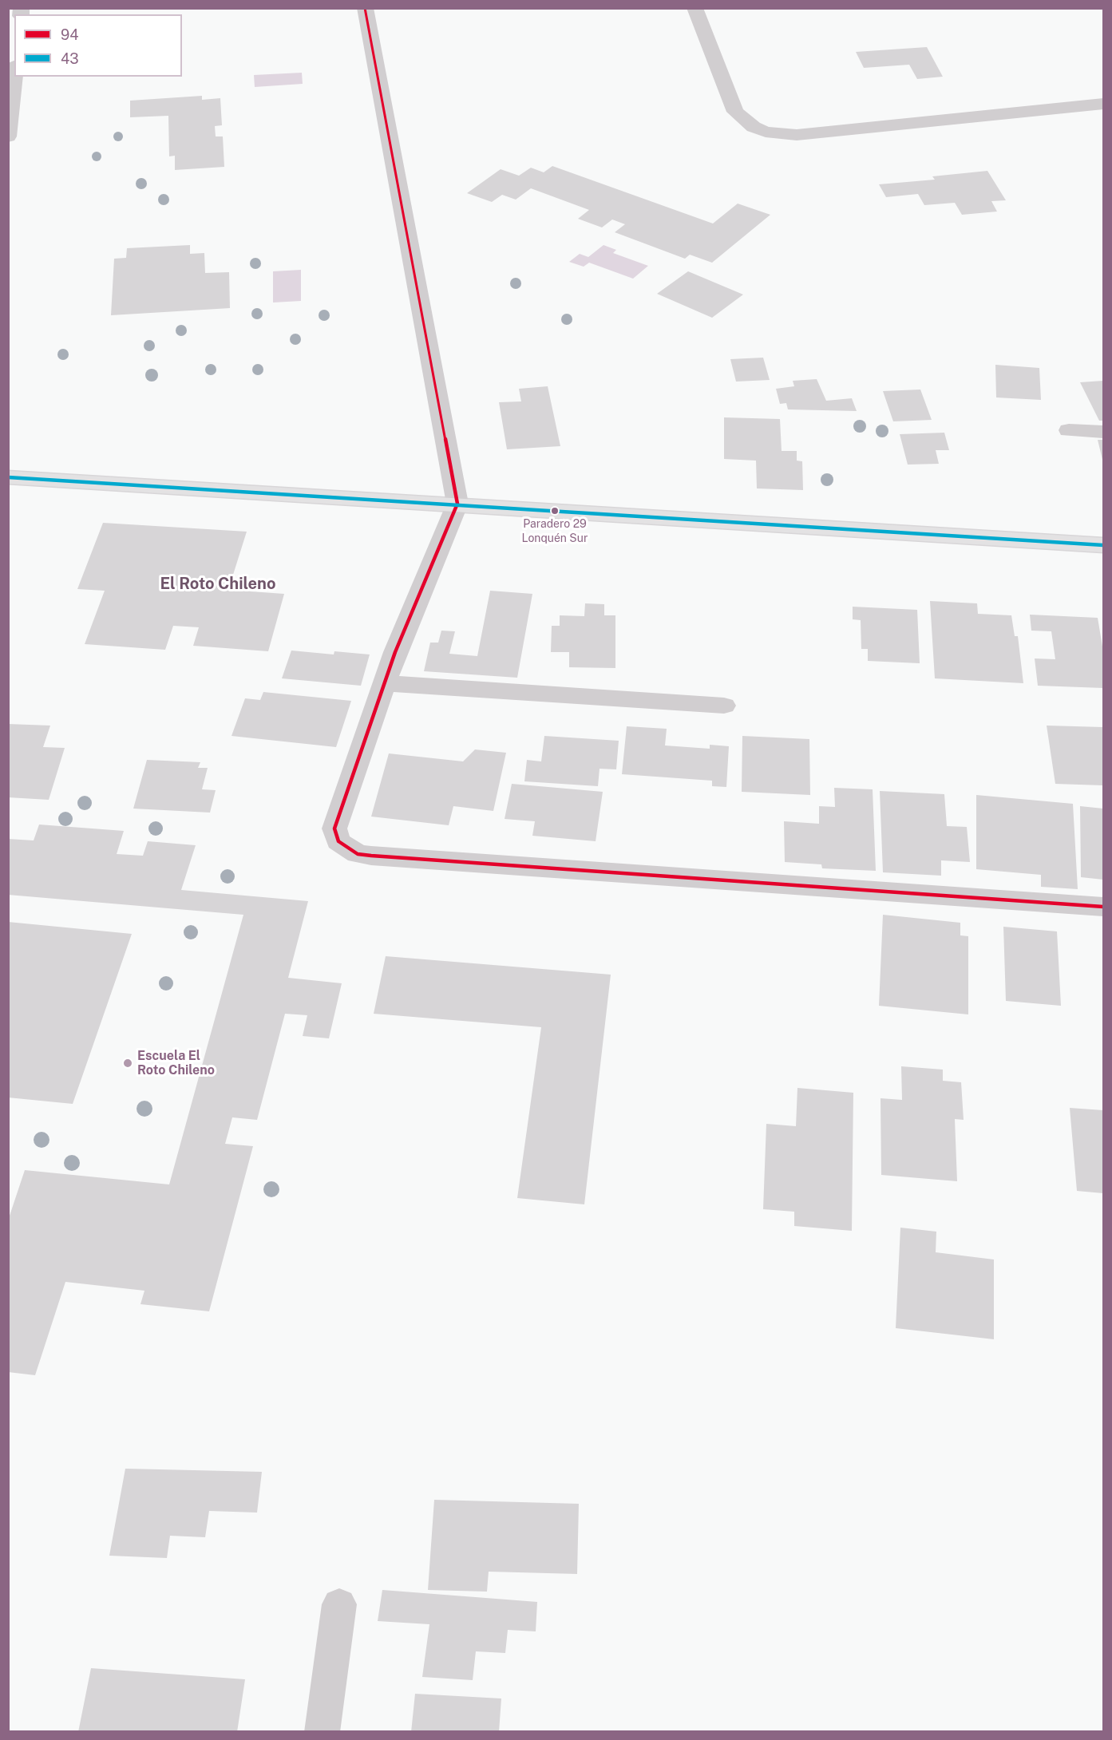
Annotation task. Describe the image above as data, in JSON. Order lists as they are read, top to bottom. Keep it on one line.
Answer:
{"districts":["El Roto Chileno"],"places":["Paradero 29 Lonquén Sur","Escuela El Roto Chileno"],"lines":["transit line 94","transit line 43"],"legend":["94","43"]}
